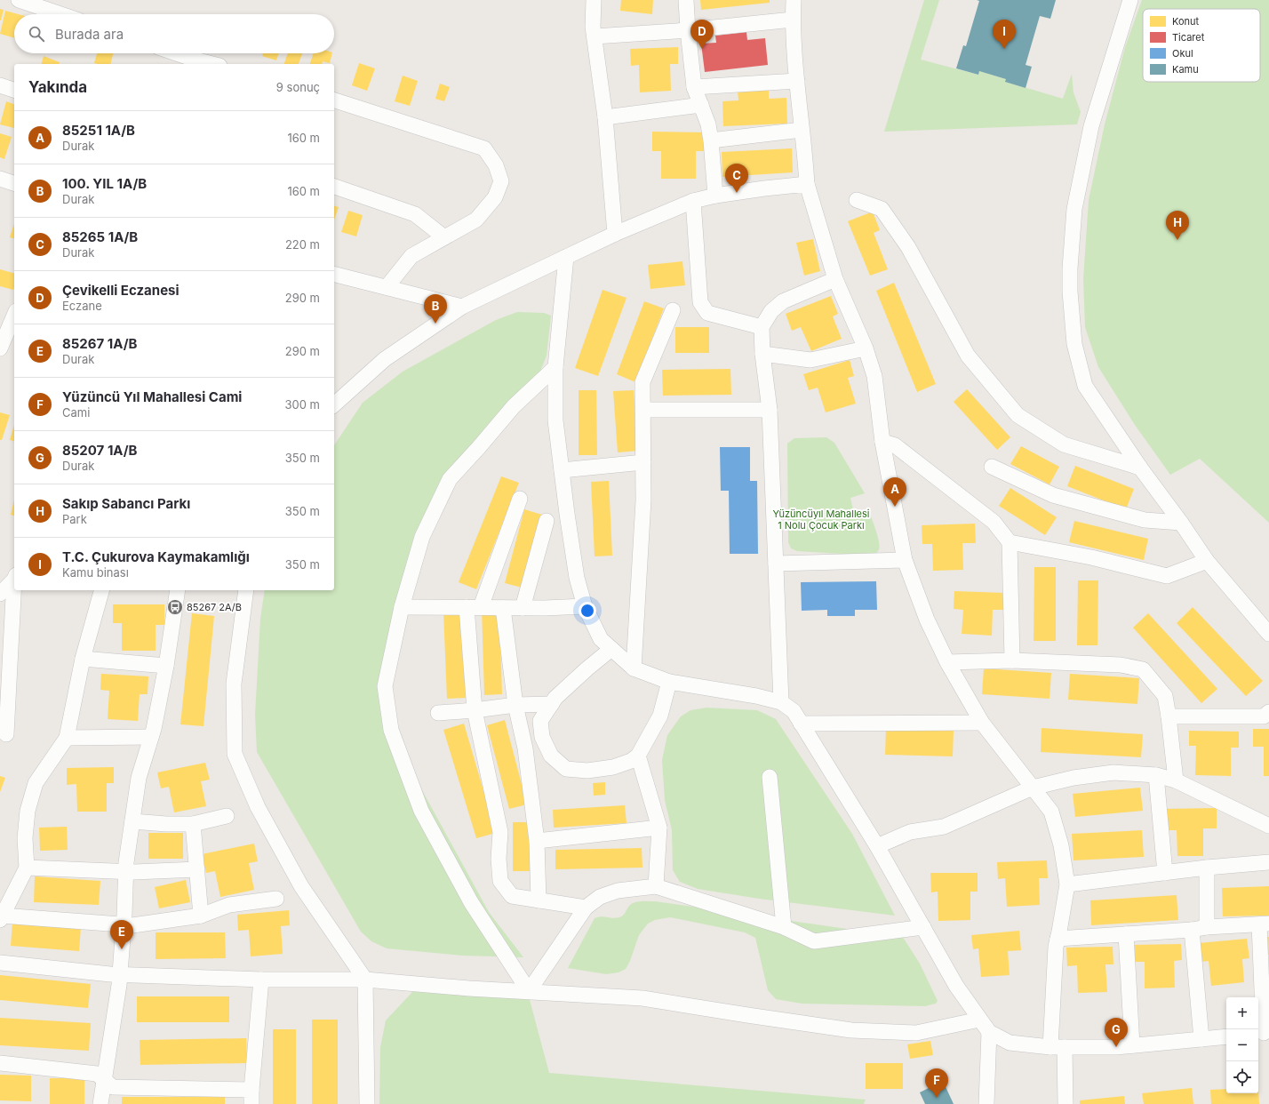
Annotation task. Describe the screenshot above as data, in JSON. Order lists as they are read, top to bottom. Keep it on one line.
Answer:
{"parks":["Yüzüncüyıl Mahallesi 1 Nolu Çocuk Parkı"],"places":{"bus stop":["85267 2A/B"]},"legend":["Konut","Ticaret","Okul","Kamu"],"page":{"search":"Burada ara","pins":["D","I","C","H","B","A","E","G","F"],"heading":["Yakında","9 sonuç"],"list":[{"mark":"A","name":"85251 1A/B","note":"Durak","value":"160 m"},{"mark":"B","name":"100. YIL 1A/B","note":"Durak","value":"160 m"},{"mark":"C","name":"85265 1A/B","note":"Durak","value":"220 m"},{"mark":"D","name":"Çevikelli Eczanesi","note":"Eczane","value":"290 m"},{"mark":"E","name":"85267 1A/B","note":"Durak","value":"290 m"},{"mark":"F","name":"Yüzüncü Yıl Mahallesi Cami","note":"Cami","value":"300 m"},{"mark":"G","name":"85207 1A/B","note":"Durak","value":"350 m"},{"mark":"H","name":"Sakıp Sabancı Parkı","note":"Park","value":"350 m"},{"mark":"I","name":"T.C. Çukurova Kaymakamlığı","note":"Kamu binası","value":"350 m"}],"map_buttons":["+","−"]}}
